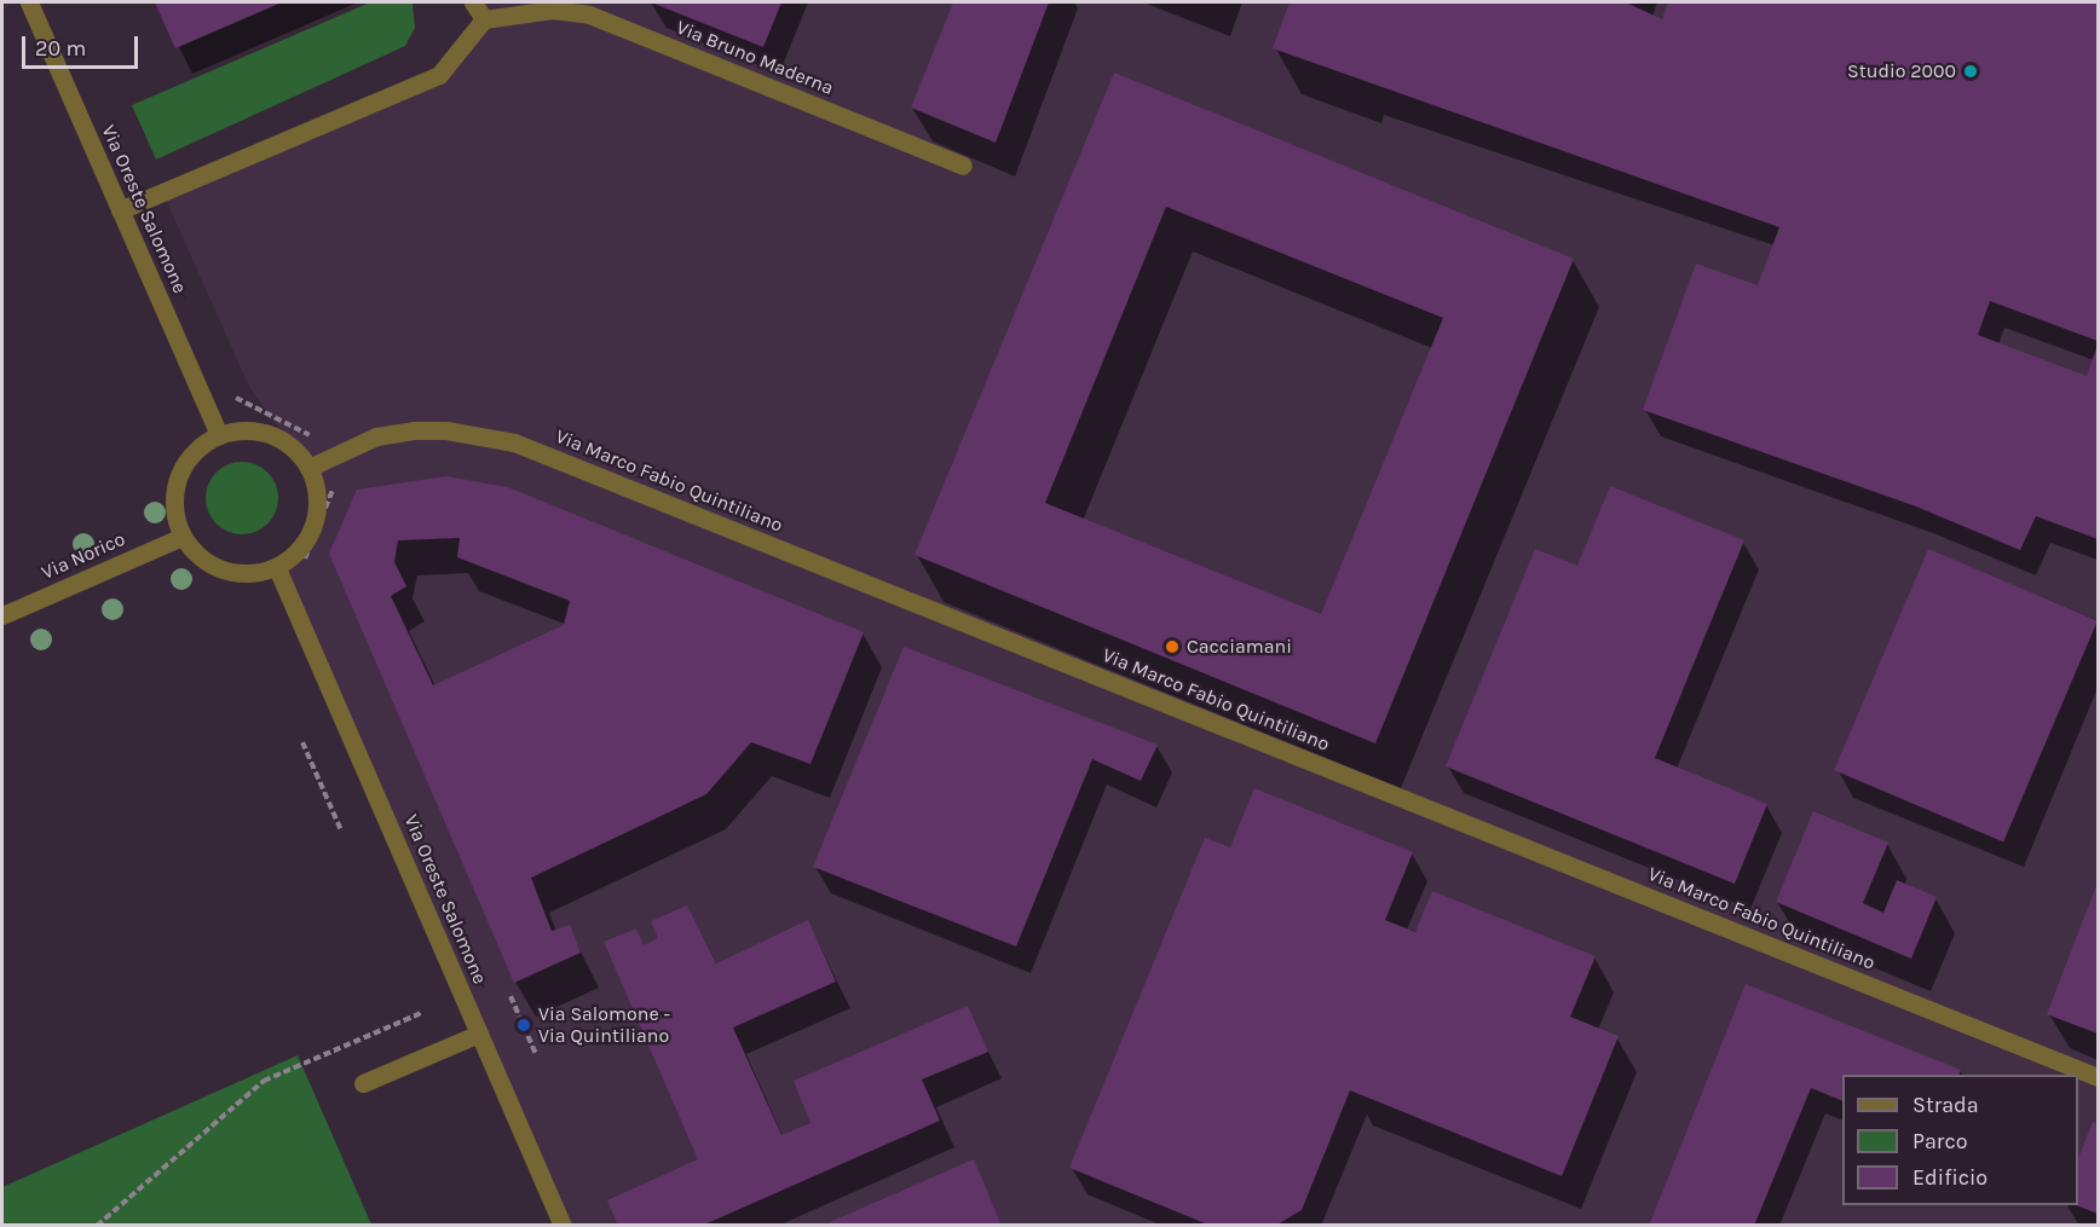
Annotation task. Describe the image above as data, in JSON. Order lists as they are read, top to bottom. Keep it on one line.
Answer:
{"streets":{"street":["Via Bruno Maderna","Via Oreste Salomone","Via Marco Fabio Quintiliano","Via Norico"]},"crossings":[["Via Oreste Salomone","Via Marco Fabio Quintiliano"],["Via Oreste Salomone","Via Norico"],["Via Marco Fabio Quintiliano","Via Norico"]],"places":["Studio 2000","Cacciamani","Via Salomone - Via Quintiliano"],"legend":["Strada","Parco","Edificio"],"scale_bar":"20 m"}
